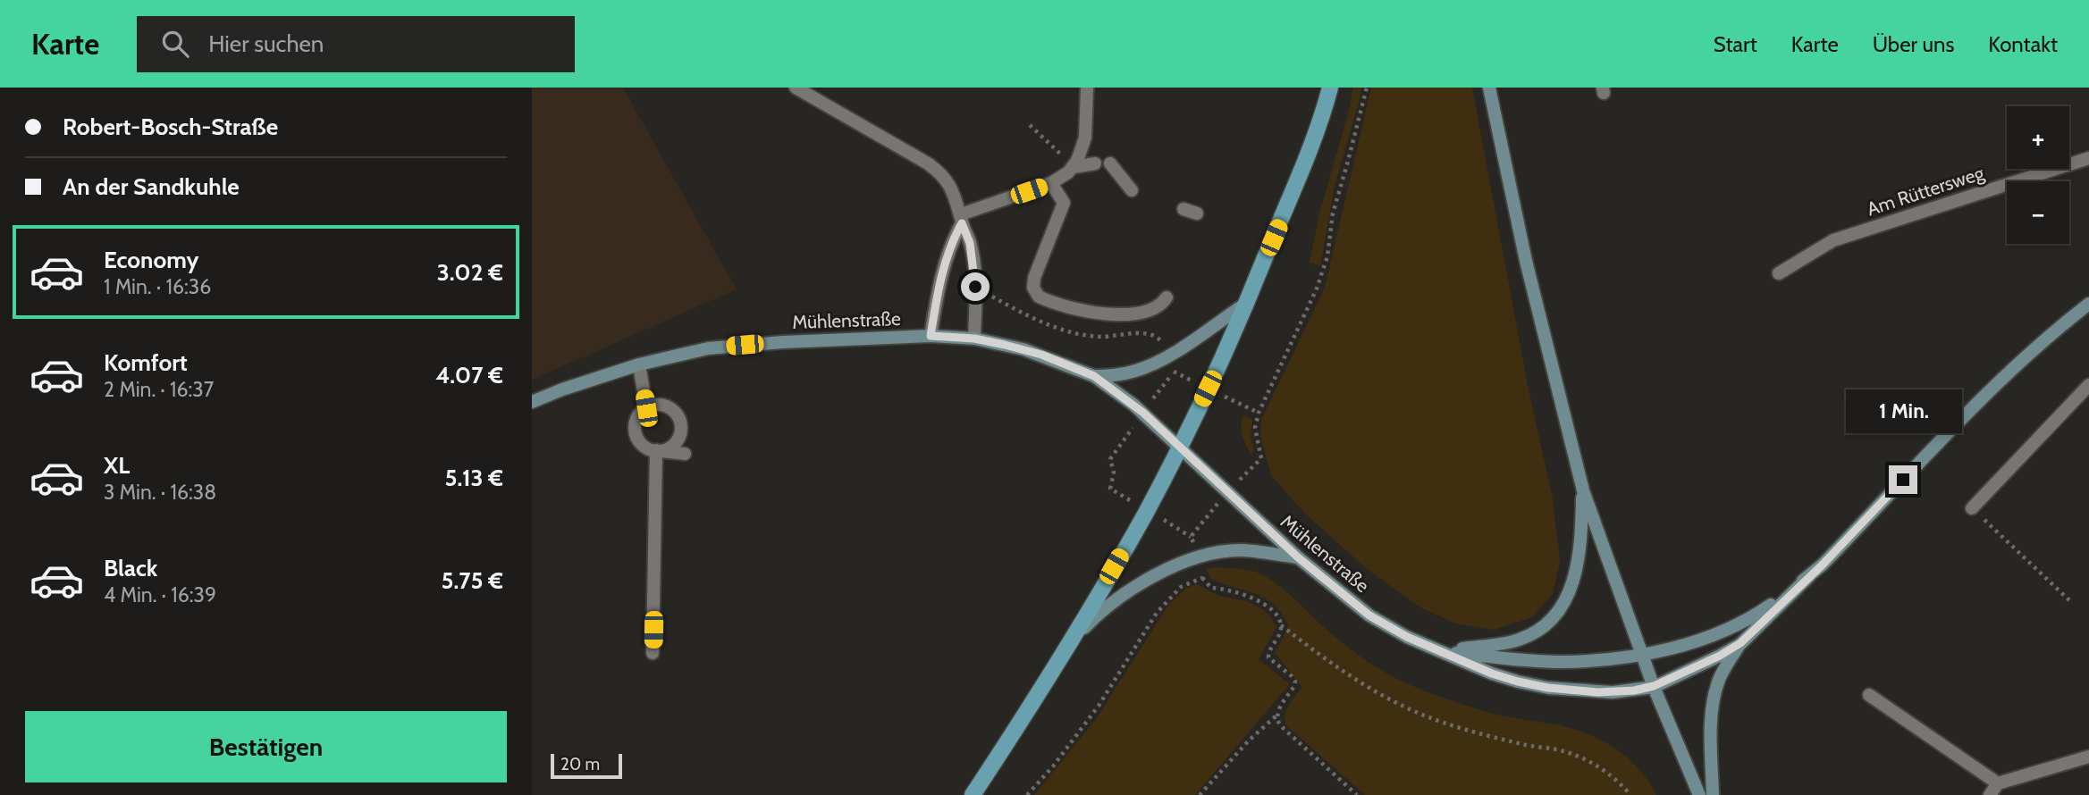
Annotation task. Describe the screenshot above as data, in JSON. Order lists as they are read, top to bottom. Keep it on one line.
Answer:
{"streets":{"main road":["Mühlenstraße"],"street":["Am Rüttersweg"]},"scale_bar":"20 m","page":{"header":"Karte","search":"Hier suchen","nav":["Start","Karte","Über uns","Kontakt"],"banner":["Robert-Bosch-Straße","An der Sandkuhle"],"map_buttons":["+","−"],"list":[{"name":"Economy","note":"1 Min. · 16:36","value":"3.02 €"},{"name":"Komfort","note":"2 Min. · 16:37","value":"4.07 €"},{"name":"XL","note":"3 Min. · 16:38","value":"5.13 €"},{"name":"Black","note":"4 Min. · 16:39","value":"5.75 €"}],"bubble":"1 Min.","buttons":"Bestätigen","scale":"20 m"}}
